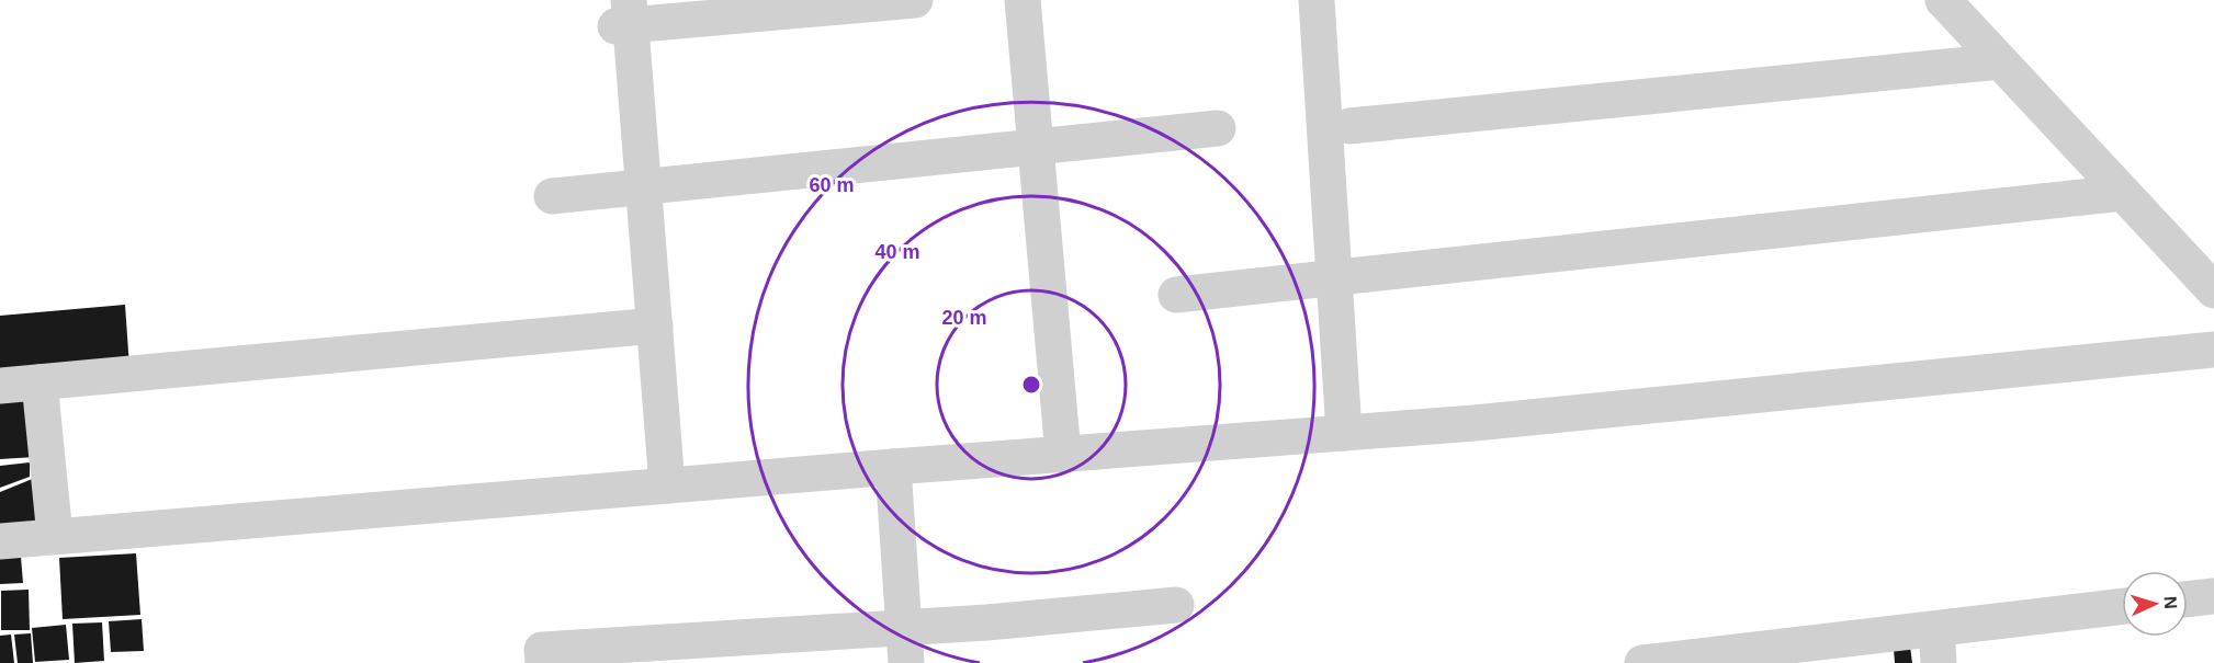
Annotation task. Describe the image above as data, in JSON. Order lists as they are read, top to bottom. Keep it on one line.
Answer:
{"north":"right","rings":["60 m","40 m","20 m"]}
